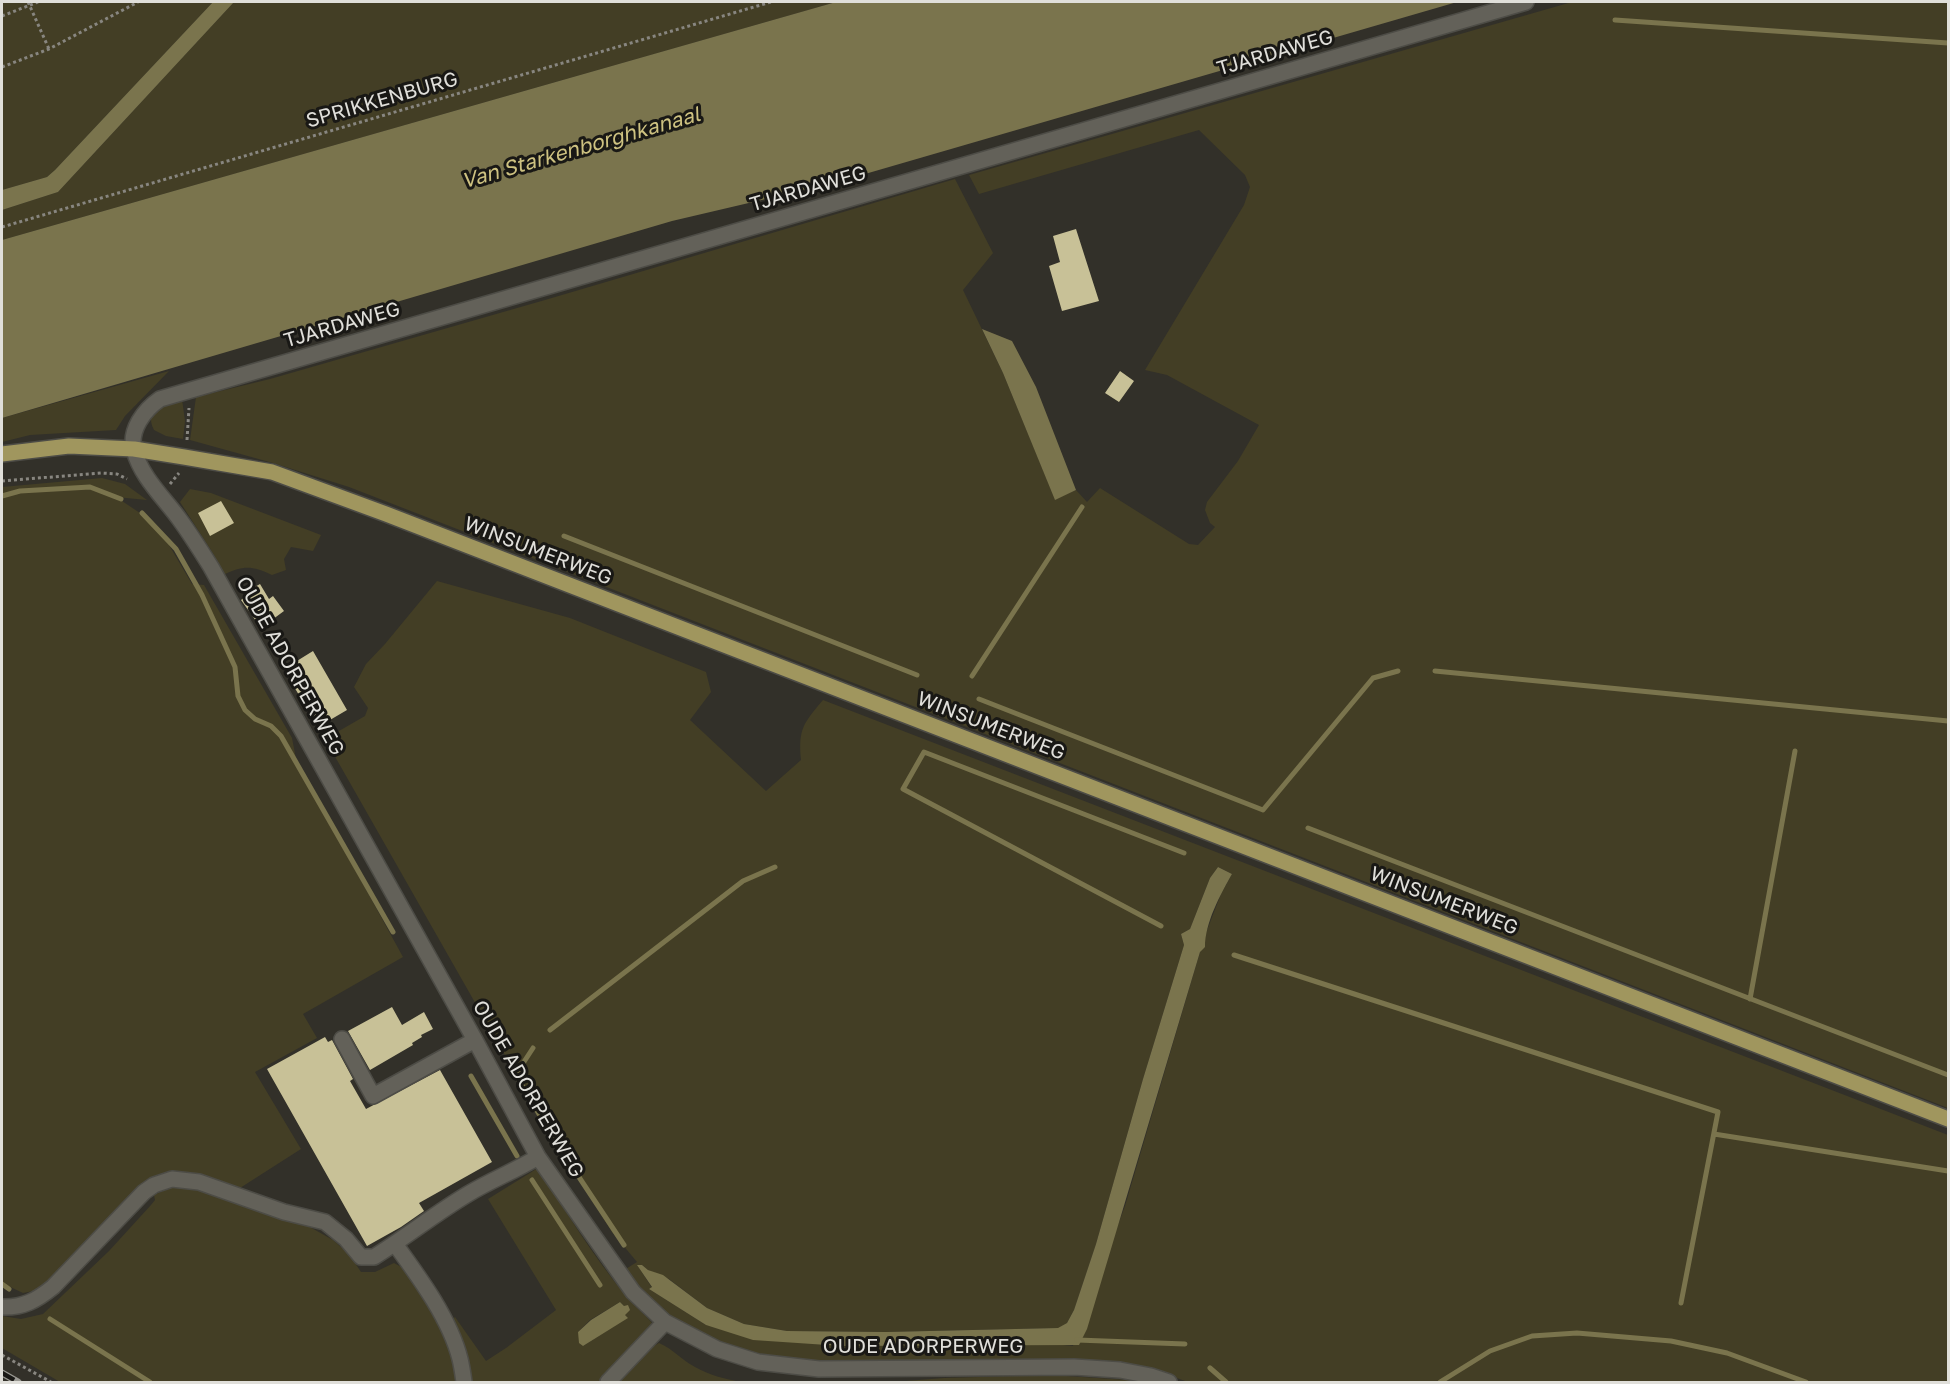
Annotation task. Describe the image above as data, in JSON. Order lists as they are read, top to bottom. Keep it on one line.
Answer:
{"streets":{"main road":["WINSUMERWEG"],"street":["TJARDAWEG","OUDE ADORPERWEG"],"path":["SPRIKKENBURG"]},"crossings":[["TJARDAWEG","WINSUMERWEG"],["TJARDAWEG","OUDE ADORPERWEG"],["WINSUMERWEG","OUDE ADORPERWEG"]],"water":["Van Starkenborghkanaal"]}
